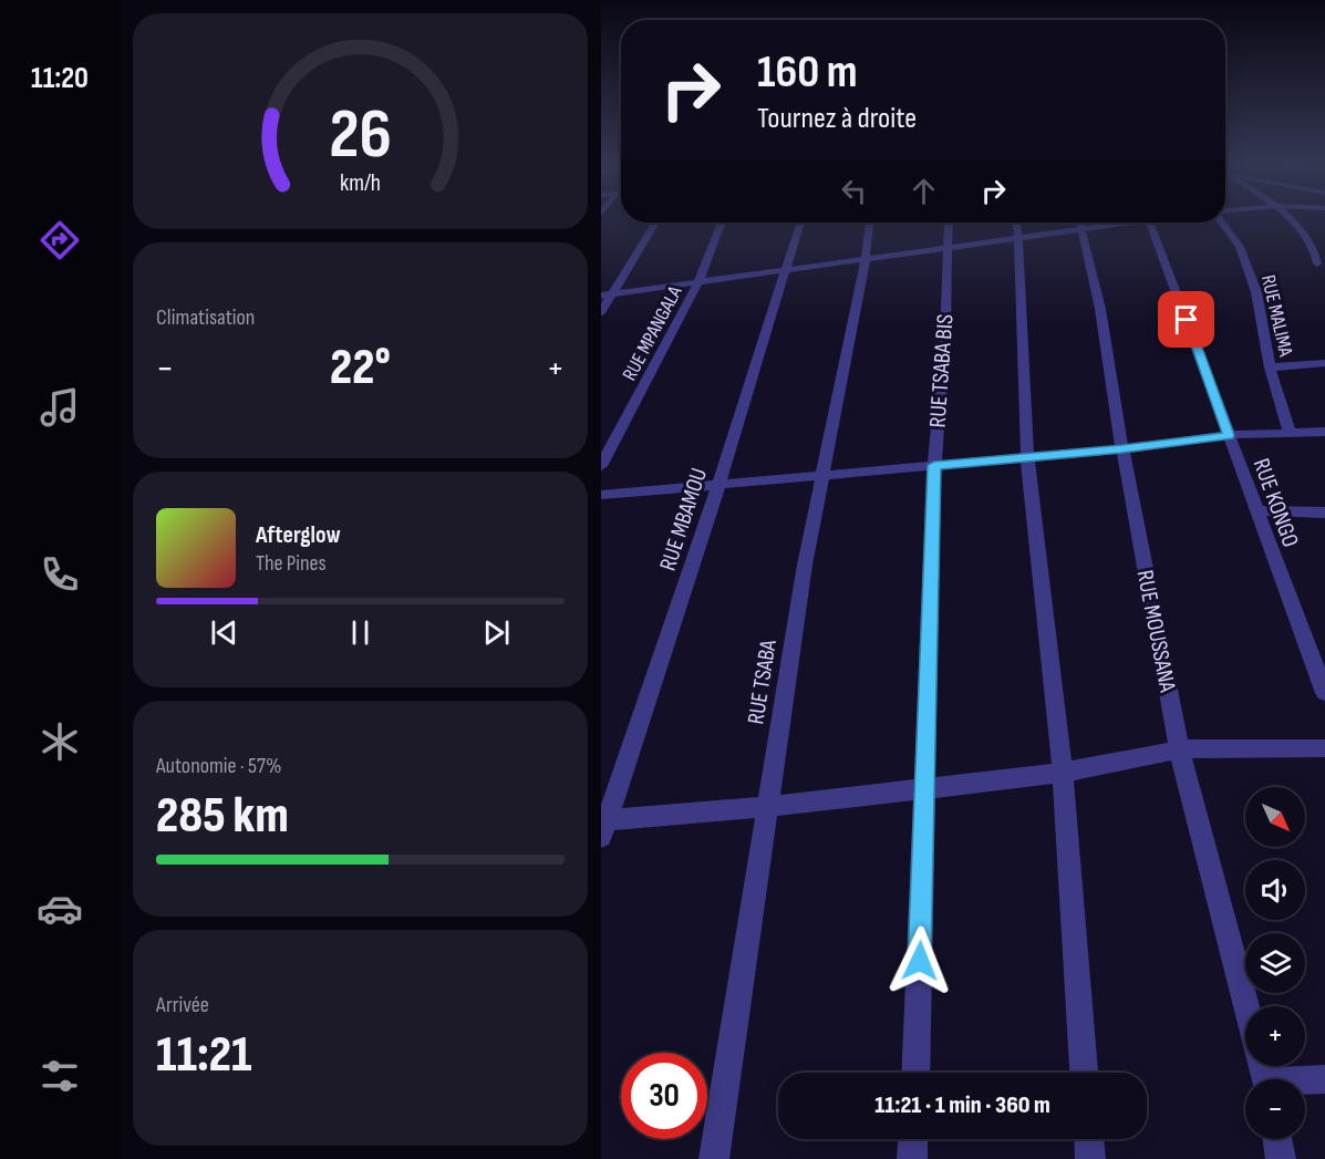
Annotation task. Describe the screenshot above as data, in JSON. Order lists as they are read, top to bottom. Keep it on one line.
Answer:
{"streets":{"street":["RUE MALIMA","RUE MPANGALA","RUE TSABA BIS","RUE KONGO","RUE MBAMOU","RUE MOUSSANA","RUE TSABA"]},"north":"bottom right","page":{"tabs":"11:20","turn":["160 m","Tournez à droite"],"tile":["Climatisation",["Autonomie · 57%","285 km"],["Arrivée","11:21"]],"heat":["−","22°","+"],"song":["Afterglow","The Pines"],"map_buttons":["+","−"],"limit":"30","trip":"11:21 · 1 min · 360 m","gauge":["26","km/h"]}}
